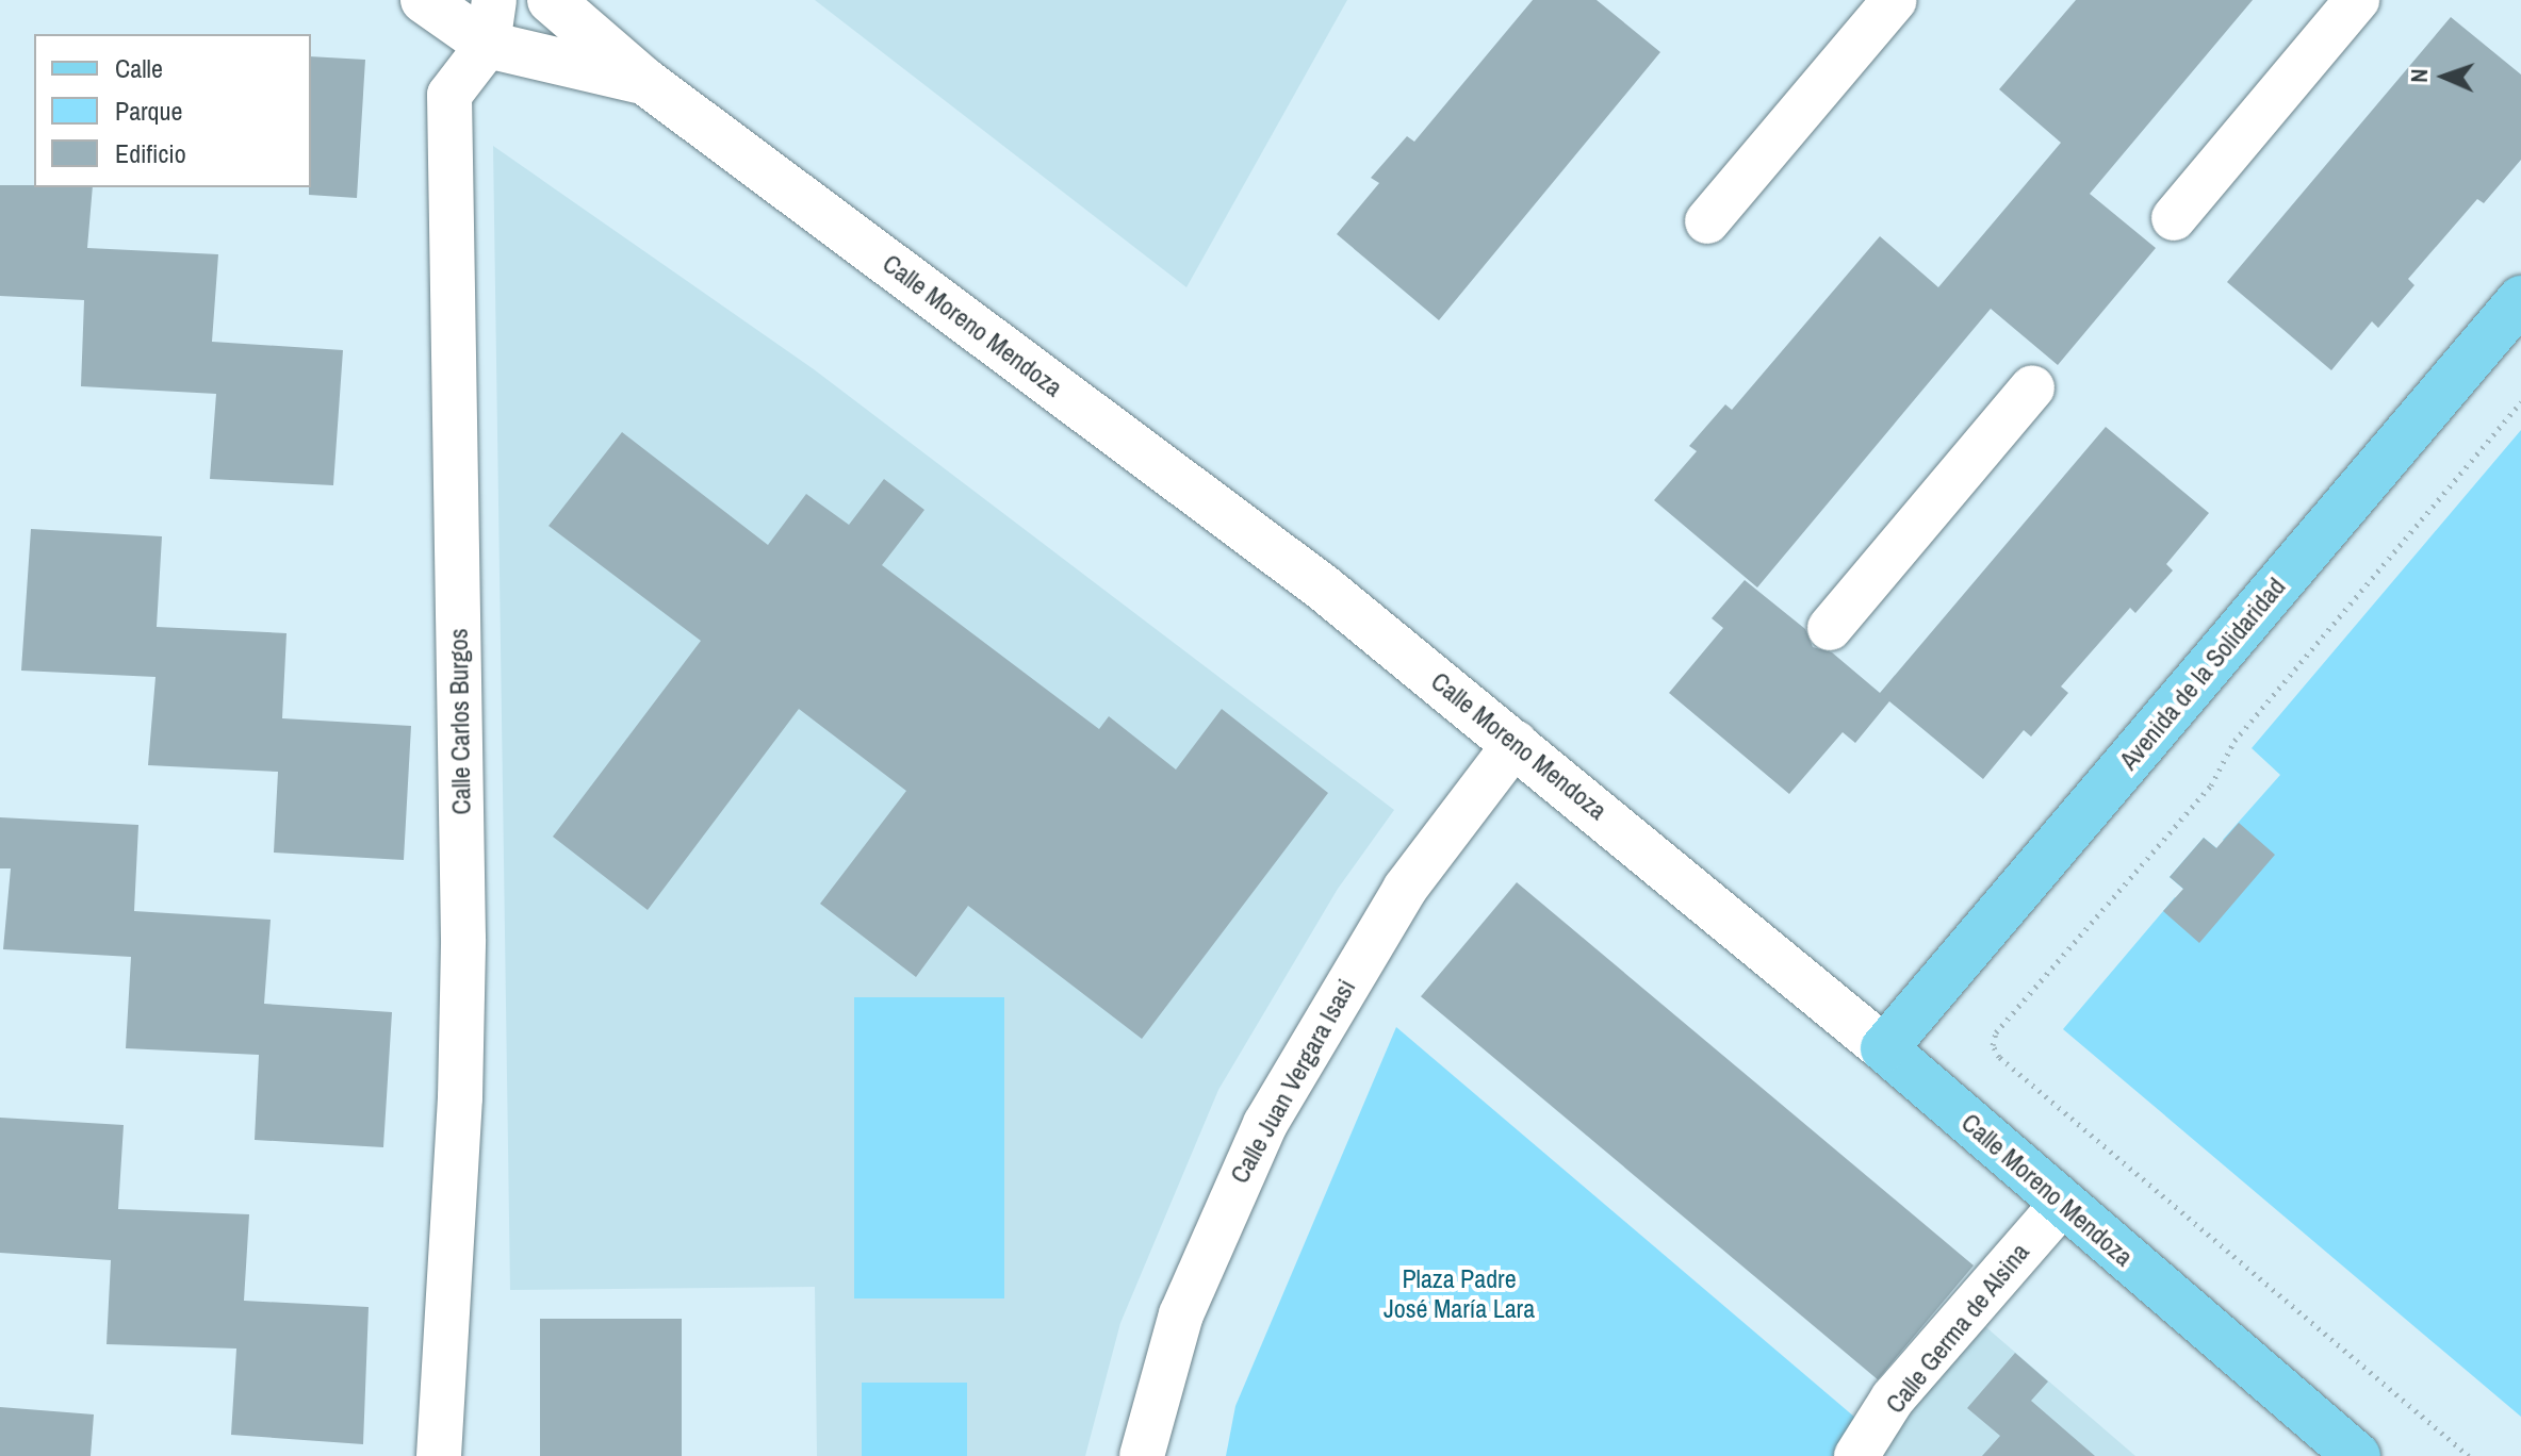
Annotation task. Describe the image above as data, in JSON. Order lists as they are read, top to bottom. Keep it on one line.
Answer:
{"streets":{"main road":["Calle Moreno Mendoza","Avenida de la Solidaridad"],"street":["Calle Carlos Burgos","Calle Juan Vergara Isasi","Calle Germa de Alsina"]},"crossings":[["Calle Moreno Mendoza","Avenida de la Solidaridad"],["Calle Moreno Mendoza","Calle Carlos Burgos"],["Calle Moreno Mendoza","Calle Juan Vergara Isasi"],["Calle Moreno Mendoza","Calle Germa de Alsina"]],"parks":["Plaza Padre José María Lara"],"legend":["Calle","Parque","Edificio"],"north":"left"}
